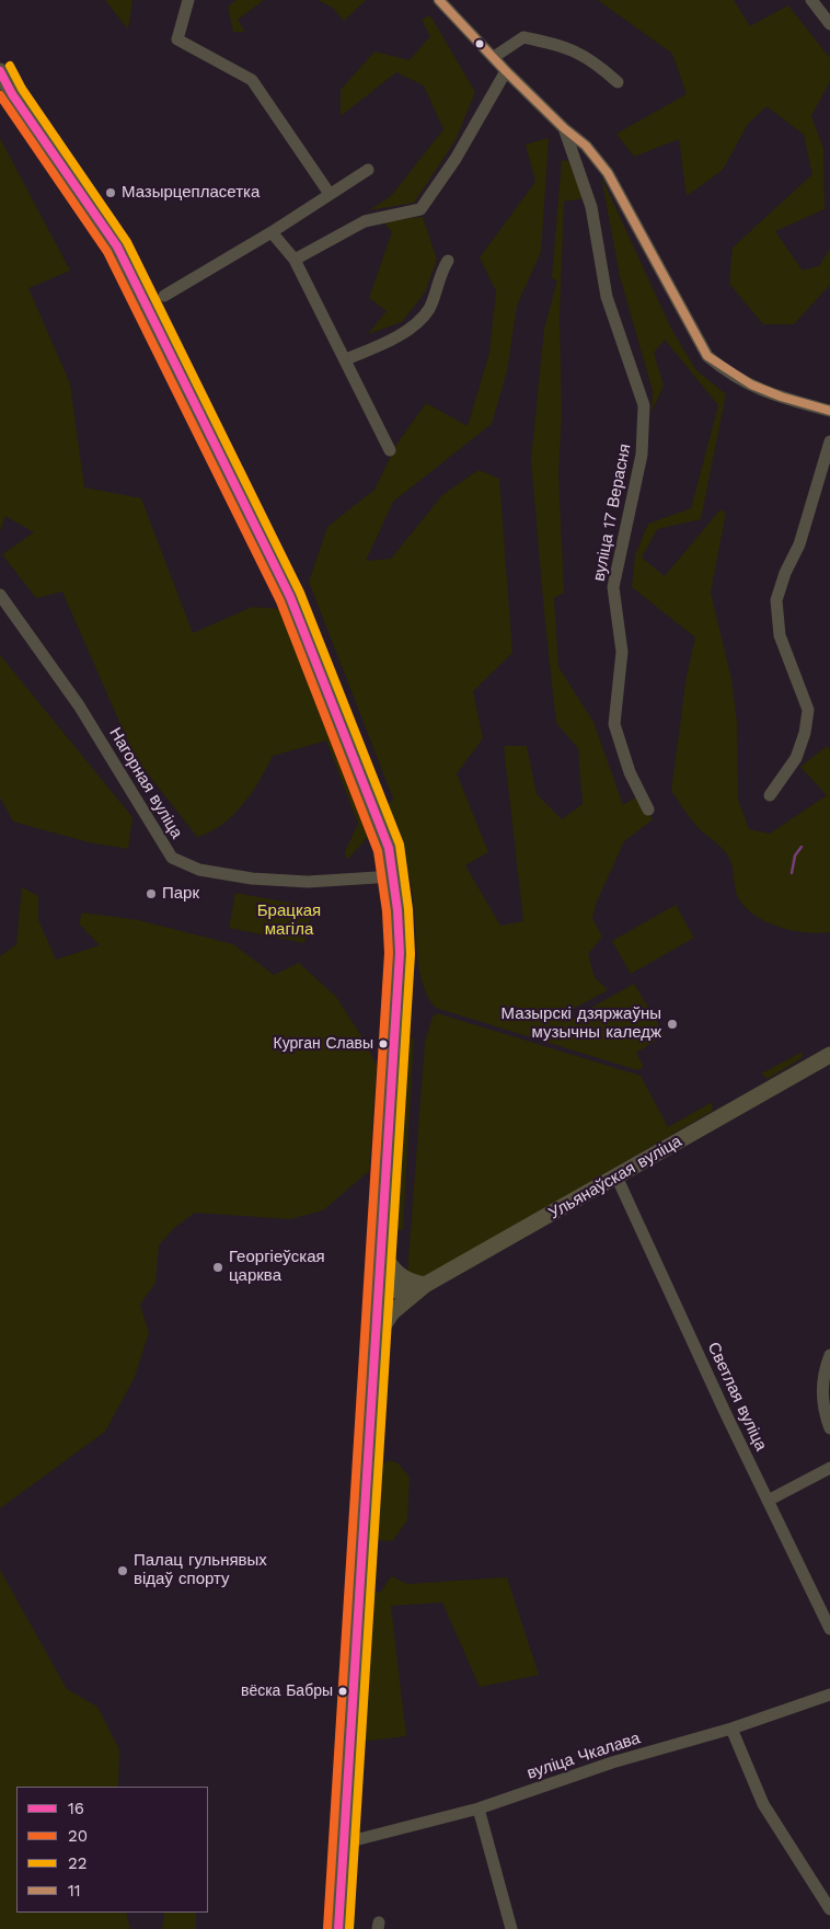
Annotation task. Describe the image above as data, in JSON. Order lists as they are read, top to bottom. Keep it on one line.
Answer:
{"streets":{"main road":["Ульянаўская вуліца"],"street":["вуліца 17 Верасня","Нагорная вуліца","Светлая вуліца","вуліца Чкалава"]},"crossings":[["Ульянаўская вуліца","Светлая вуліца"]],"parks":["Брацкая магіла"],"places":["Мазырцепласетка","Парк","Мазырскі дзяржаўны музычны каледж","Курган Славы","Георгіеўская царква","Палац гульнявых відаў спорту","вёска Бабры"],"lines":["transit line 11","transit line 22","transit line 16","transit line 20"],"legend":["16","20","22","11"]}
